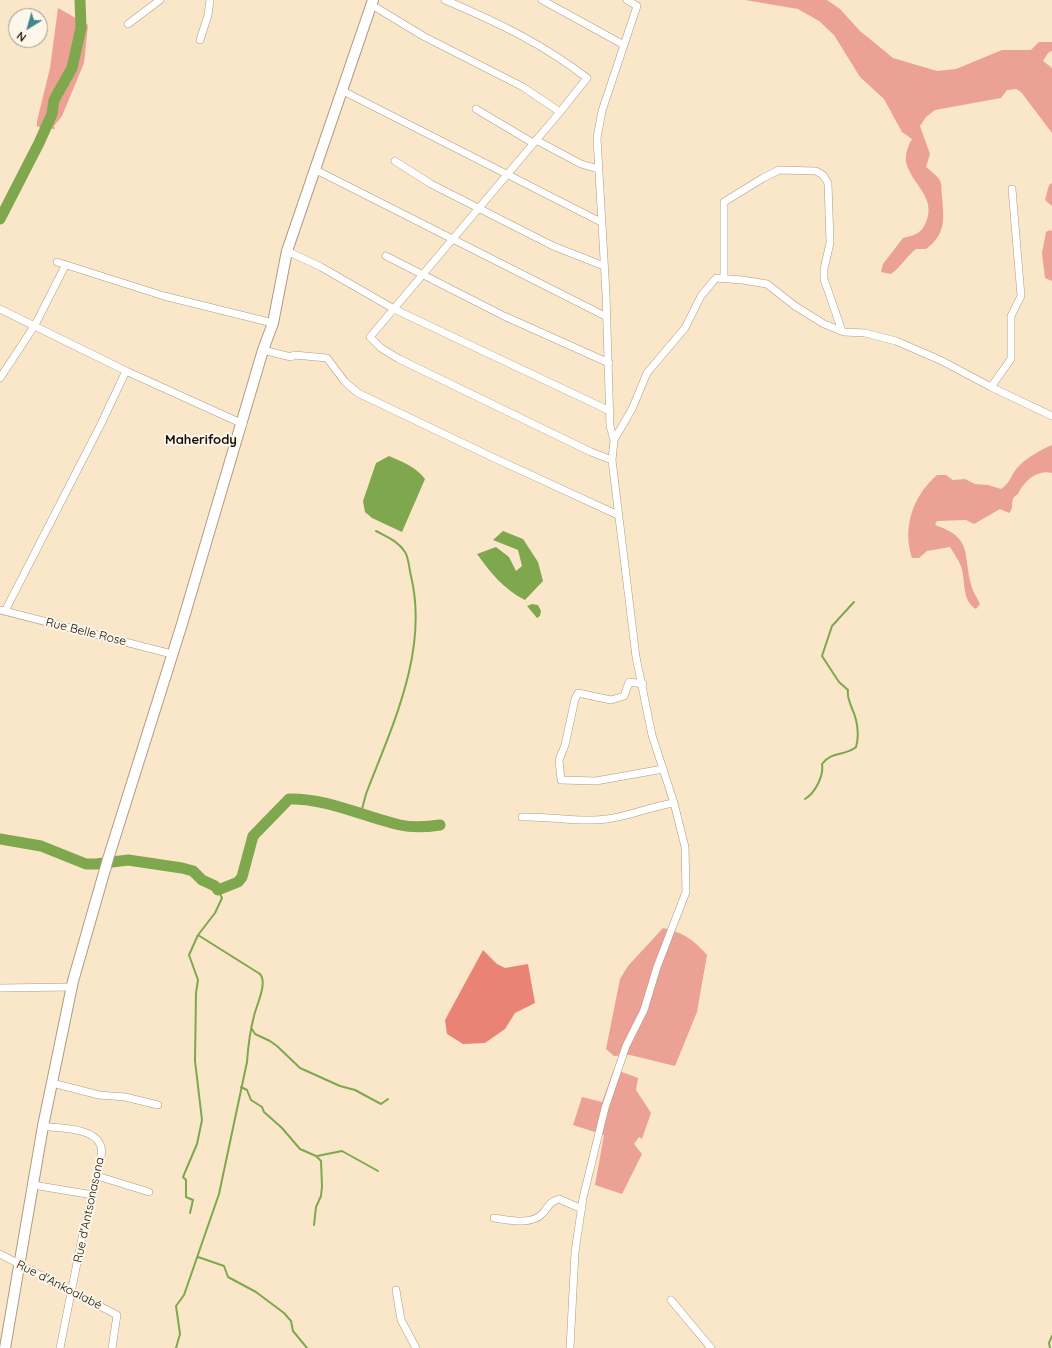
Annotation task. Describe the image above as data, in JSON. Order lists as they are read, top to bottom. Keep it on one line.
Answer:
{"streets":{"street":["Rue Belle Rose","Rue d'Antsonasona","Rue d'Ankoalabé"]},"crossings":[["Rue d'Antsonasona","Rue d'Ankoalabé"]],"districts":["Maherifody"],"north":"bottom left"}
